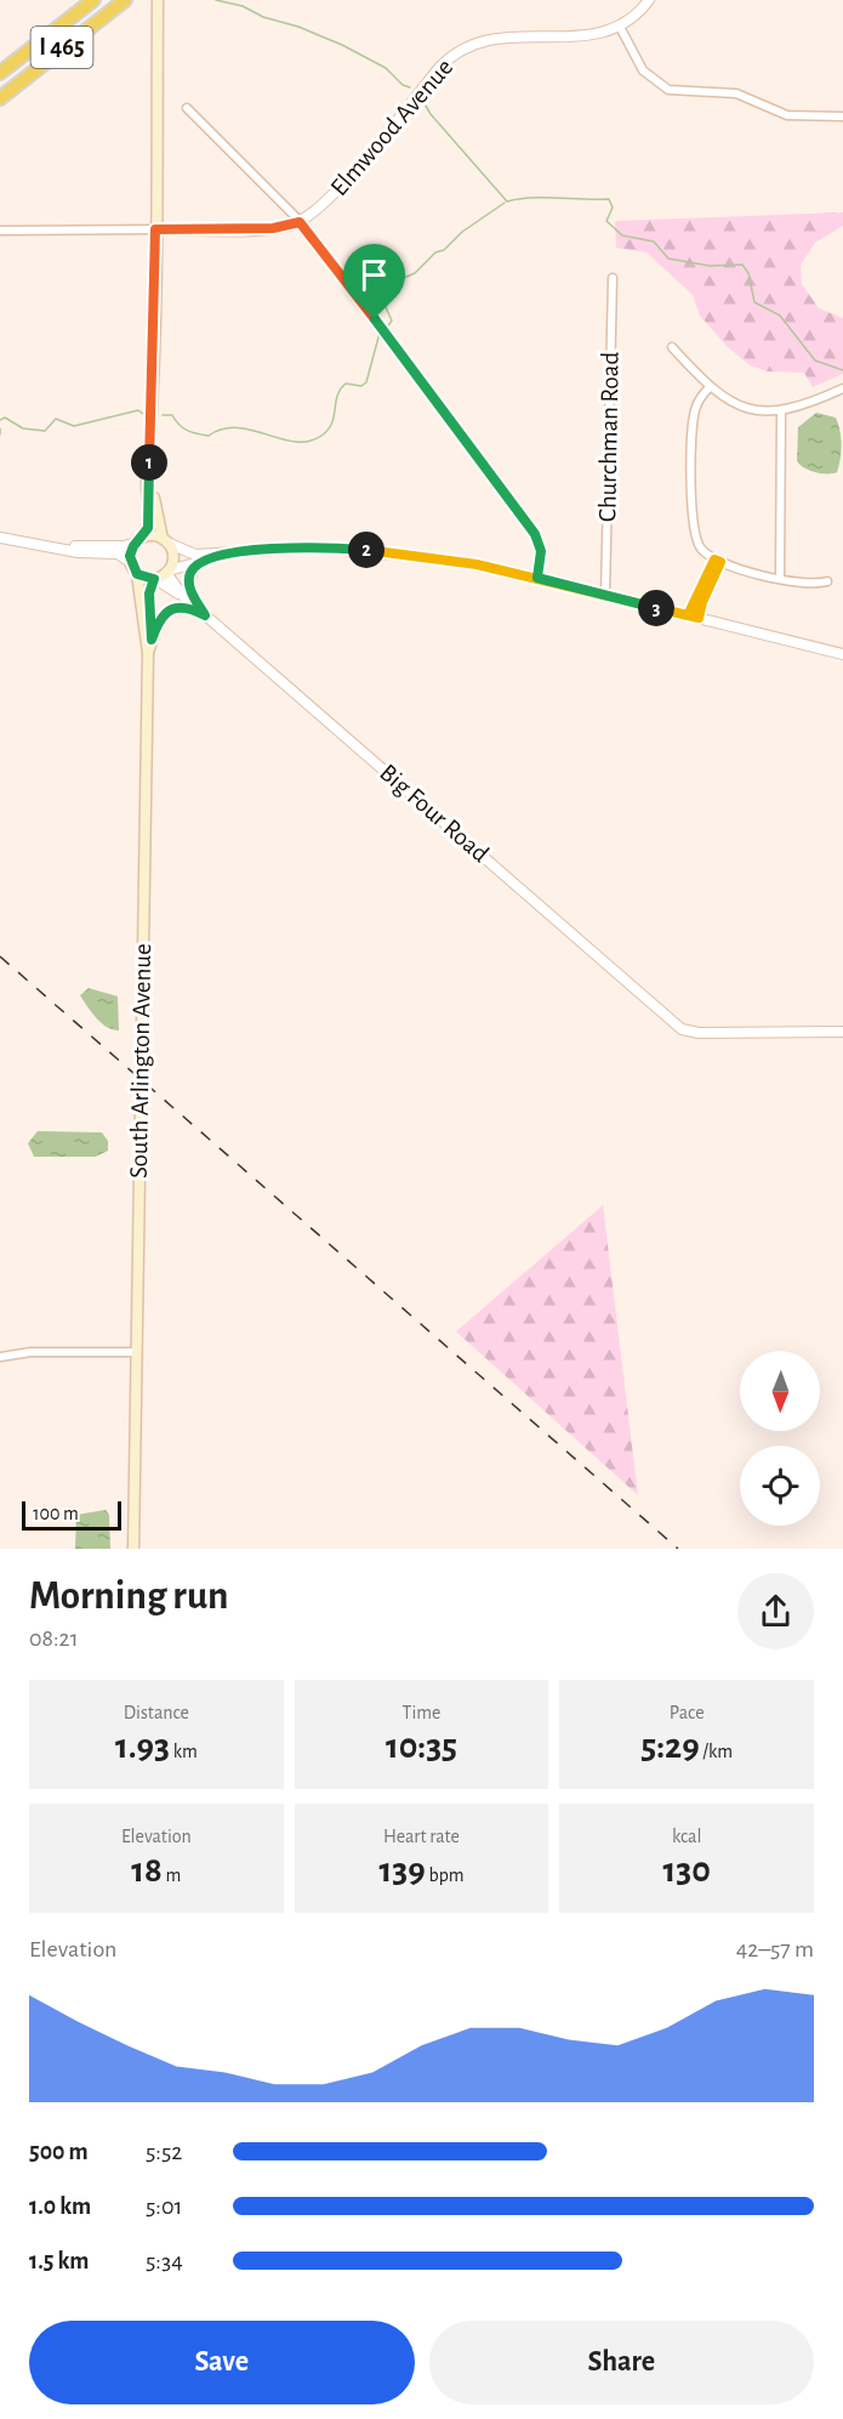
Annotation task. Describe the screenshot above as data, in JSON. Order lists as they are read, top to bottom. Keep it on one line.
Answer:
{"streets":{"highway":["I 465"],"main road":["South Arlington Avenue"],"street":["Elmwood Avenue","Churchman Road","Big Four Road"]},"crossings":[["Big Four Road","South Arlington Avenue"]],"scale_bar":"100 m","north":"bottom","page":{"pins":["1","2","3"],"scale":"100 m","heading":["Morning run","08:21"],"stats":[["Distance","1.93 km"],["Time","10:35"],["Pace","5:29 /km"],["Elevation","18 m"],["Heart rate","139 bpm"],["kcal","130"]],"chart":["Elevation","42–57 m"],"list":[{"name":"500 m","note":"5:52"},{"name":"1.0 km","note":"5:01"},{"name":"1.5 km","note":"5:34"}],"buttons":["Save","Share"]}}
